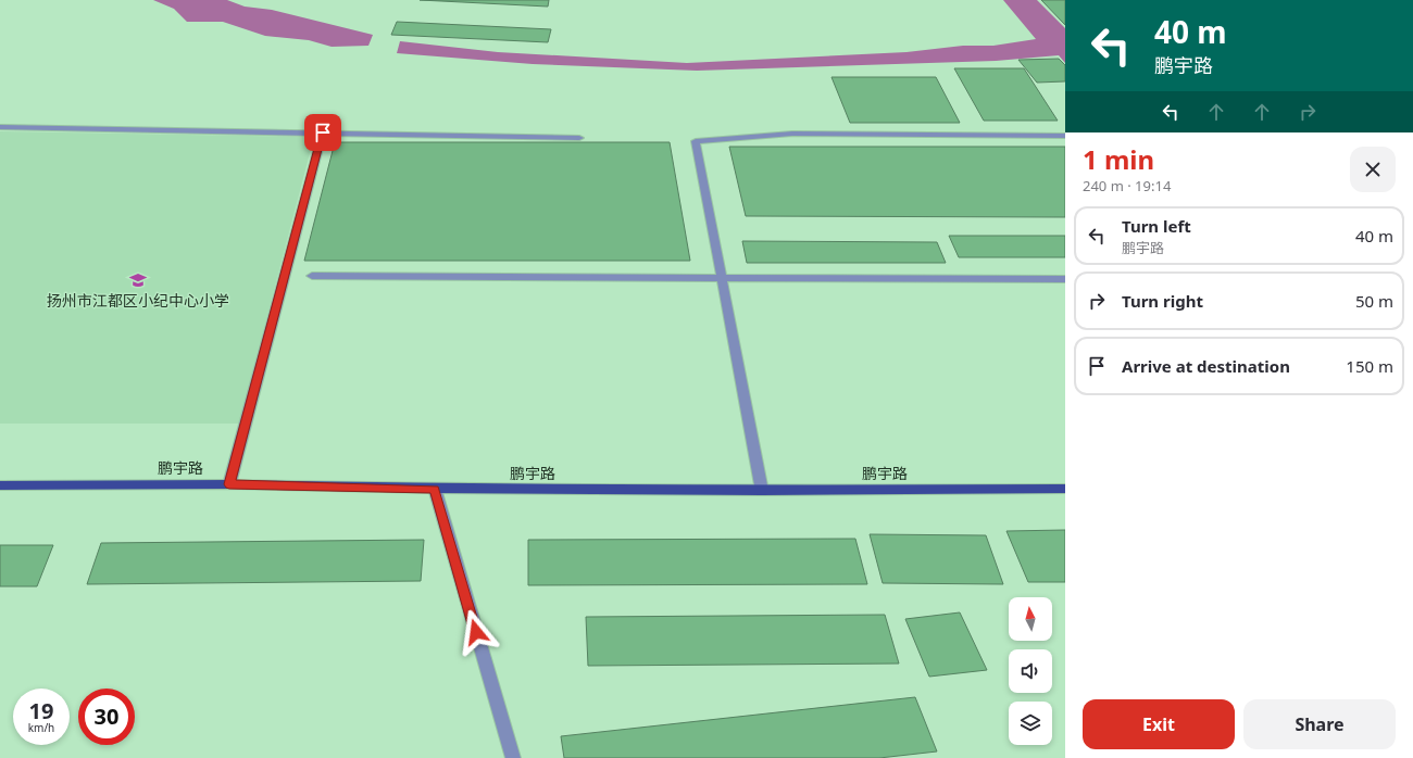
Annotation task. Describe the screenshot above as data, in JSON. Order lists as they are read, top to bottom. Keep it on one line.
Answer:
{"streets":{"main road":["鹏宇路"]},"places":{"school or university":["扬州市江都区小纪中心小学"]},"north":"top","page":{"turn":["40 m","鹏宇路"],"heading":["1 min","240 m · 19:14"],"list":[{"name":"Turn left","note":"鹏宇路","value":"40 m"},{"name":"Turn right","value":"50 m"},{"name":"Arrive at destination","value":"150 m"}],"speed":"19 km/h","limit":"30","buttons":["Exit","Share"]}}
